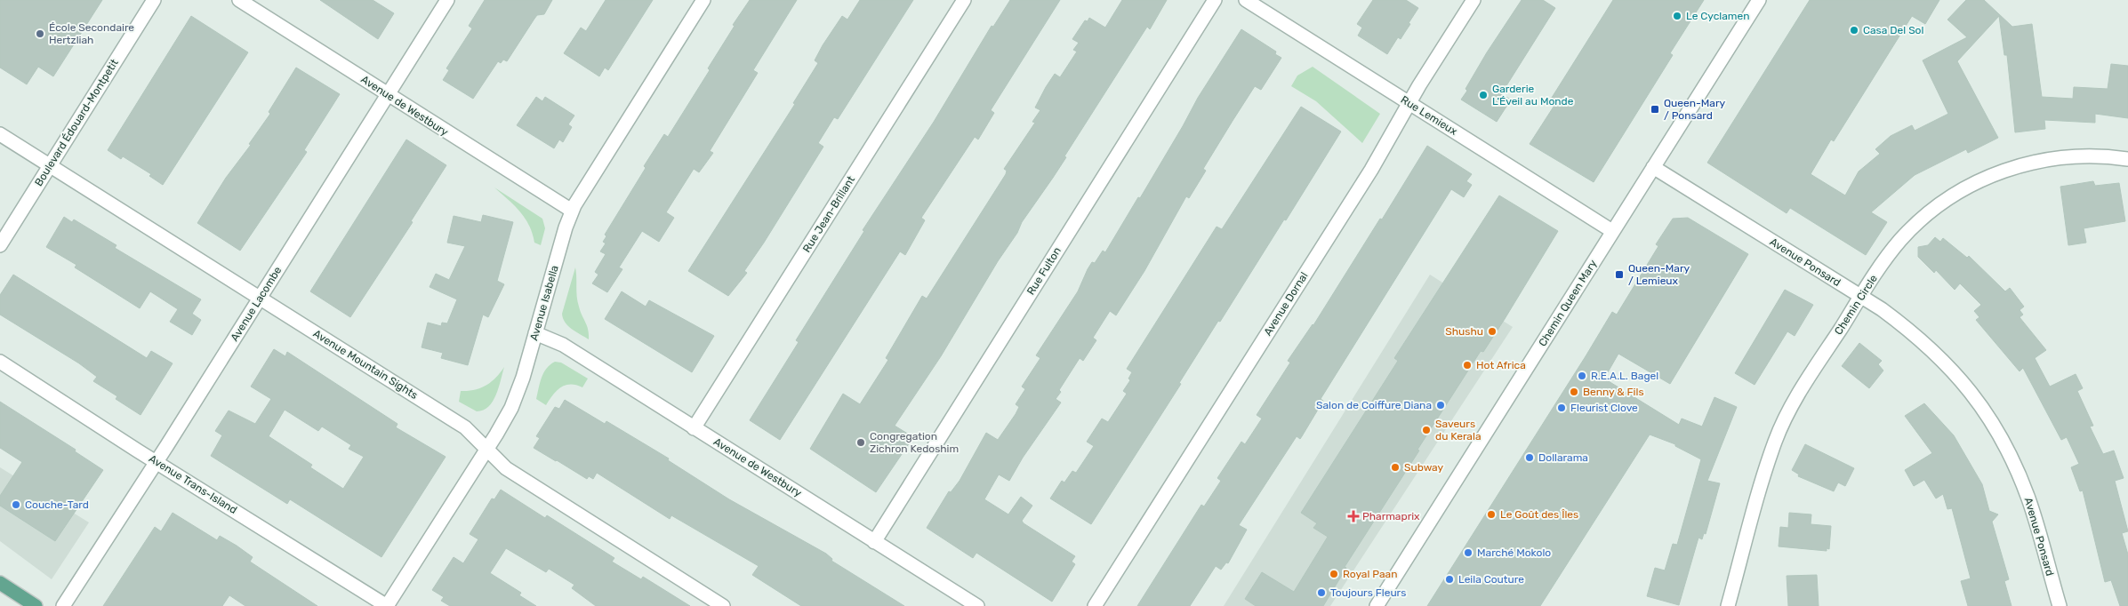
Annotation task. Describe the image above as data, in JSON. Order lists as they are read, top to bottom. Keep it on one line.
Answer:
{"streets":{"street":["Avenue de Westbury","Rue Lemieux","Boulevard Édouard-Montpetit","Rue Jean-Brillant","Avenue Ponsard","Rue Fulton","Avenue Isabella","Chemin Queen Mary","Avenue Lacombe","Avenue Dornal","Chemin Circle","Avenue Mountain Sights","Avenue Trans-Island"]},"crossings":[["Avenue de Westbury","Rue Jean-Brillant"],["Avenue de Westbury","Rue Fulton"],["Avenue de Westbury","Avenue Isabella"],["Avenue de Westbury","Avenue Lacombe"],["Rue Lemieux","Chemin Queen Mary"],["Rue Lemieux","Avenue Dornal"],["Boulevard Édouard-Montpetit","Avenue Mountain Sights"],["Avenue Ponsard","Chemin Queen Mary"],["Avenue Ponsard","Chemin Circle"],["Avenue Isabella","Avenue Mountain Sights"],["Avenue Isabella","Avenue Trans-Island"],["Avenue Lacombe","Avenue Mountain Sights"],["Avenue Lacombe","Avenue Trans-Island"]],"places":{"other":["Le Cyclamen","Casa Del Sol","École Secondaire Hertzliah","Garderie L'Éveil au Monde","Shushu","Hot Africa","R.E.A.L. Bagel","Benny & Fils","Salon de Coiffure Diana","Fleurist Clove","Saveurs du Kerala","Congregation Zichron Kedoshim","Dollarama","Subway","Couche-Tard","Le Goût des Îles","Marché Mokolo","Royal Paan","Leila Couture","Toujours Fleurs"],"transit":["Queen-Mary / Ponsard","Queen-Mary / Lemieux"],"health":["Pharmaprix"]}}
